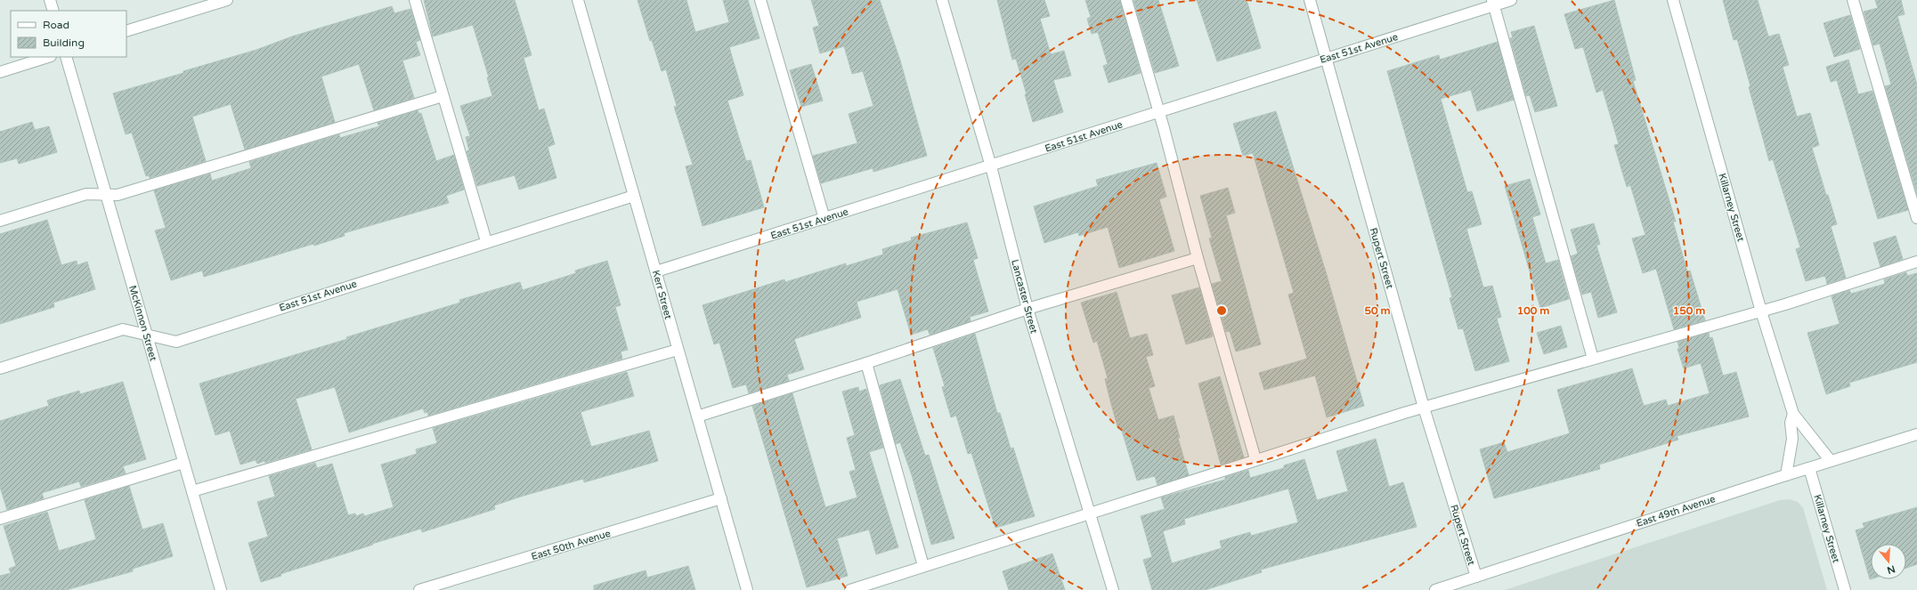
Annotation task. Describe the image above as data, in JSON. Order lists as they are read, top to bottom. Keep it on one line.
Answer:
{"streets":{"street":["East 51st Avenue","Killarney Street","Rupert Street","Kerr Street","Lancaster Street","McKinnon Street","East 49th Avenue","East 50th Avenue"]},"crossings":[["East 51st Avenue","Rupert Street"],["East 51st Avenue","Kerr Street"],["East 51st Avenue","Lancaster Street"],["East 51st Avenue","McKinnon Street"],["Killarney Street","East 49th Avenue"],["Rupert Street","East 49th Avenue"],["Kerr Street","East 50th Avenue"]],"legend":["Road","Building"],"north":"bottom","rings":["50 m","100 m","150 m"]}
